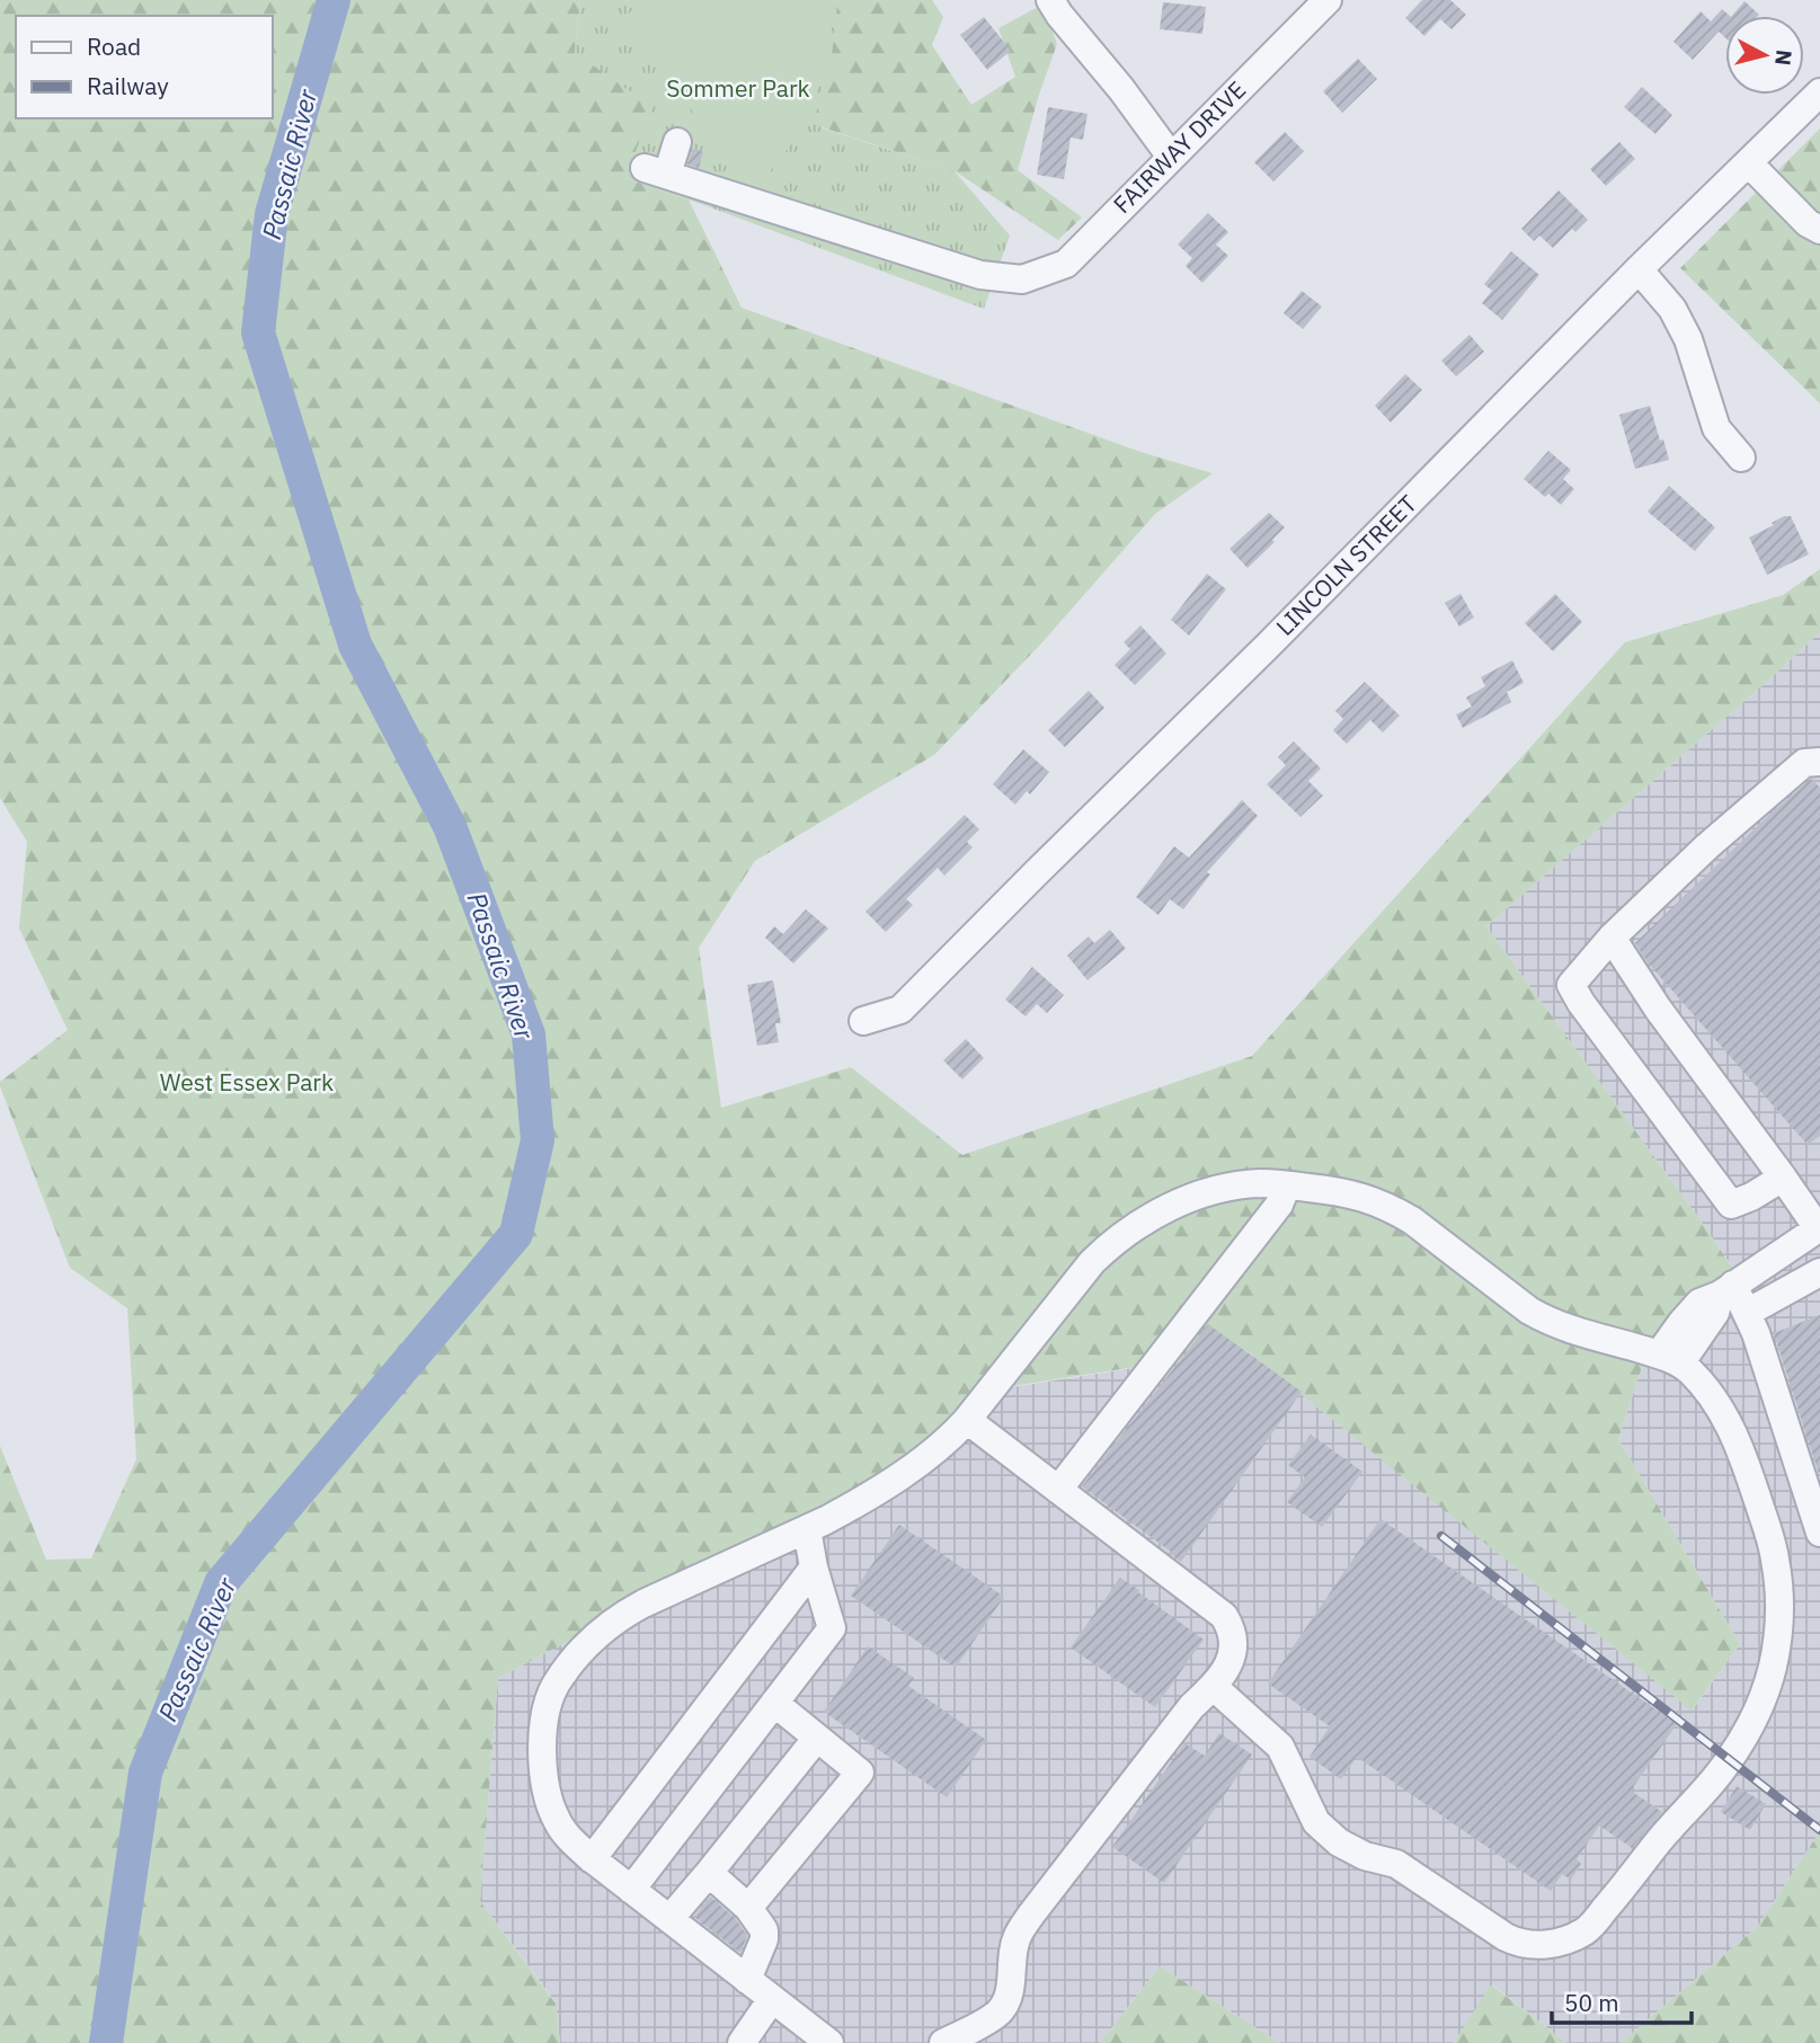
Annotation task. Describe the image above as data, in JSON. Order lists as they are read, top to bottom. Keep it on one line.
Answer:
{"streets":{"street":["FAIRWAY DRIVE","LINCOLN STREET"]},"water":["Passaic River"],"parks":["Sommer Park","West Essex Park"],"legend":["Road","Railway"],"scale_bar":"50 m","north":"right"}
